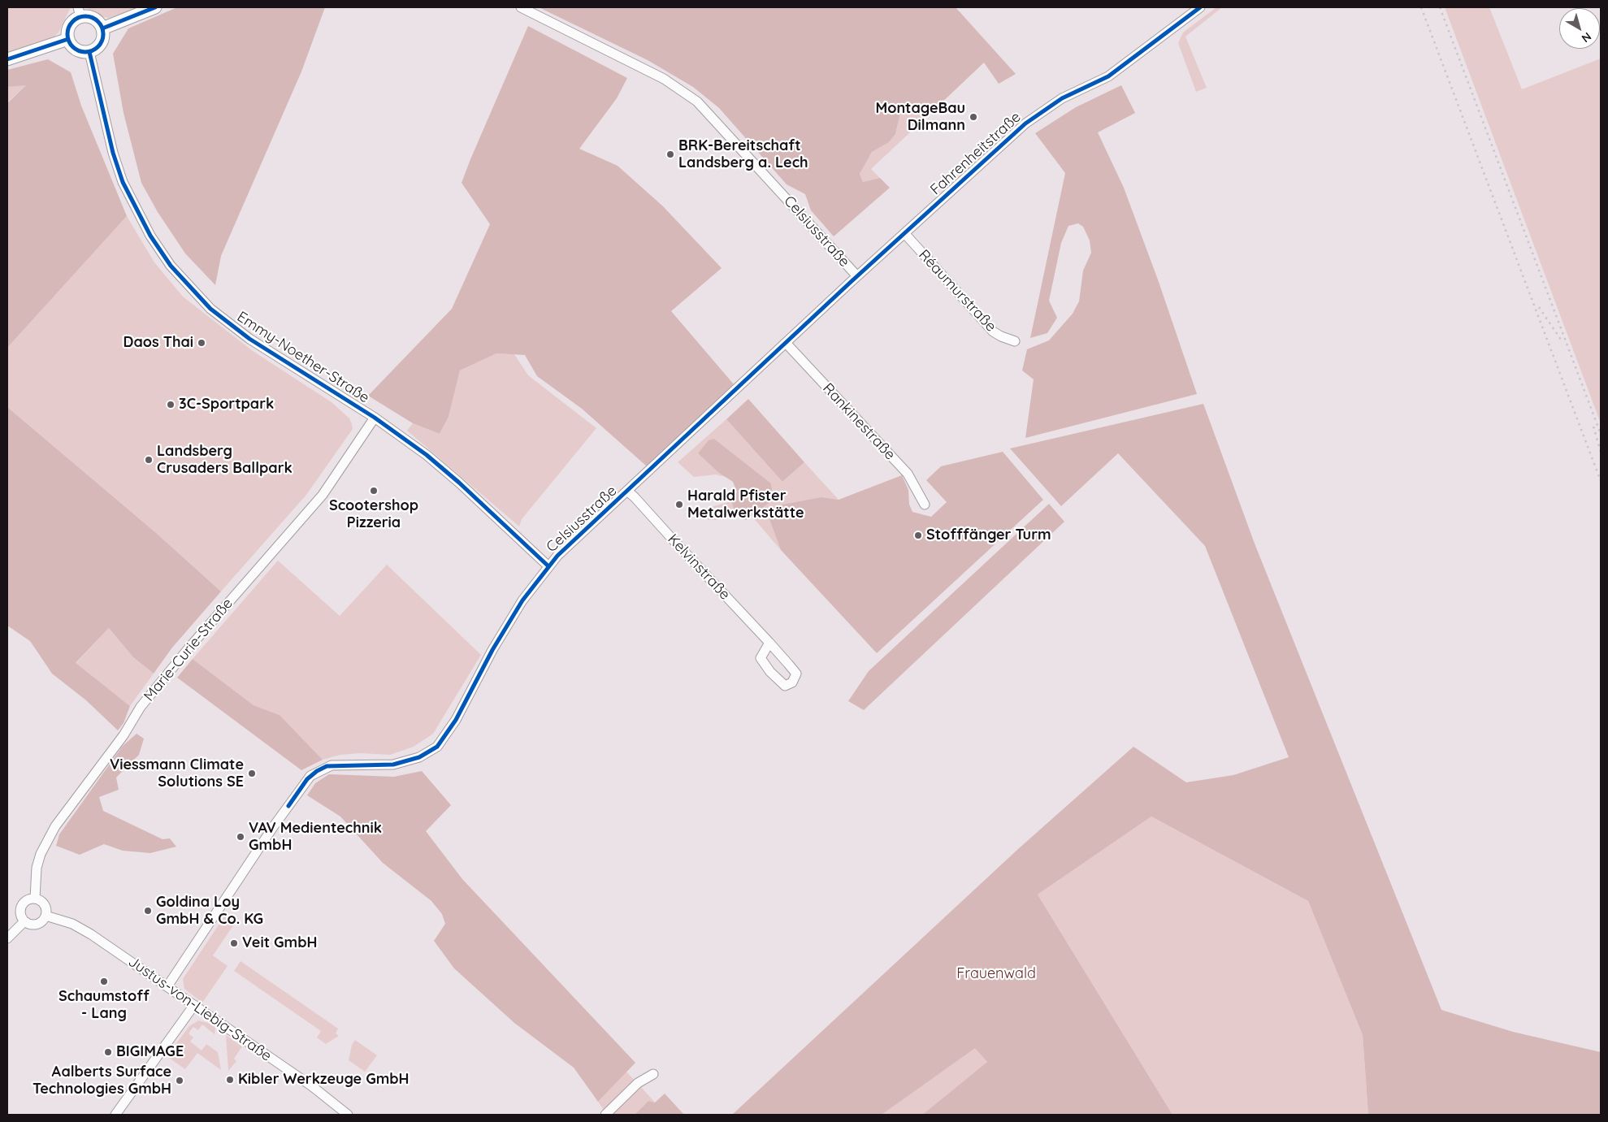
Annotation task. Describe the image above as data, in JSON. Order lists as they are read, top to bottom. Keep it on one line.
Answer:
{"streets":{"street":["Fahrenheitstraße","Celsiusstraße","Réaumurstraße","Emmy-Noether-Straße","Rankinestraße","Kelvinstraße","Marie-Curie-Straße","Justus-von-Liebig-Straße"]},"crossings":[["Fahrenheitstraße","Celsiusstraße"],["Fahrenheitstraße","Réaumurstraße"],["Celsiusstraße","Emmy-Noether-Straße"],["Celsiusstraße","Rankinestraße"],["Celsiusstraße","Kelvinstraße"],["Celsiusstraße","Justus-von-Liebig-Straße"],["Emmy-Noether-Straße","Marie-Curie-Straße"],["Marie-Curie-Straße","Justus-von-Liebig-Straße"]],"parks":["Frauenwald"],"places":["MontageBau Dilmann","BRK-Bereitschaft Landsberg a. Lech","Daos Thai","3C-Sportpark","Landsberg Crusaders Ballpark","Scootershop Pizzeria","Harald Pfister Metalwerkstätte","Stofffänger Turm","Viessmann Climate Solutions SE","VAV Medientechnik GmbH","Goldina Loy GmbH & Co. KG","Veit GmbH","Schaumstoff - Lang","BIGIMAGE","Kibler Werkzeuge GmbH","Aalberts Surface Technologies GmbH"],"north":"bottom right"}
